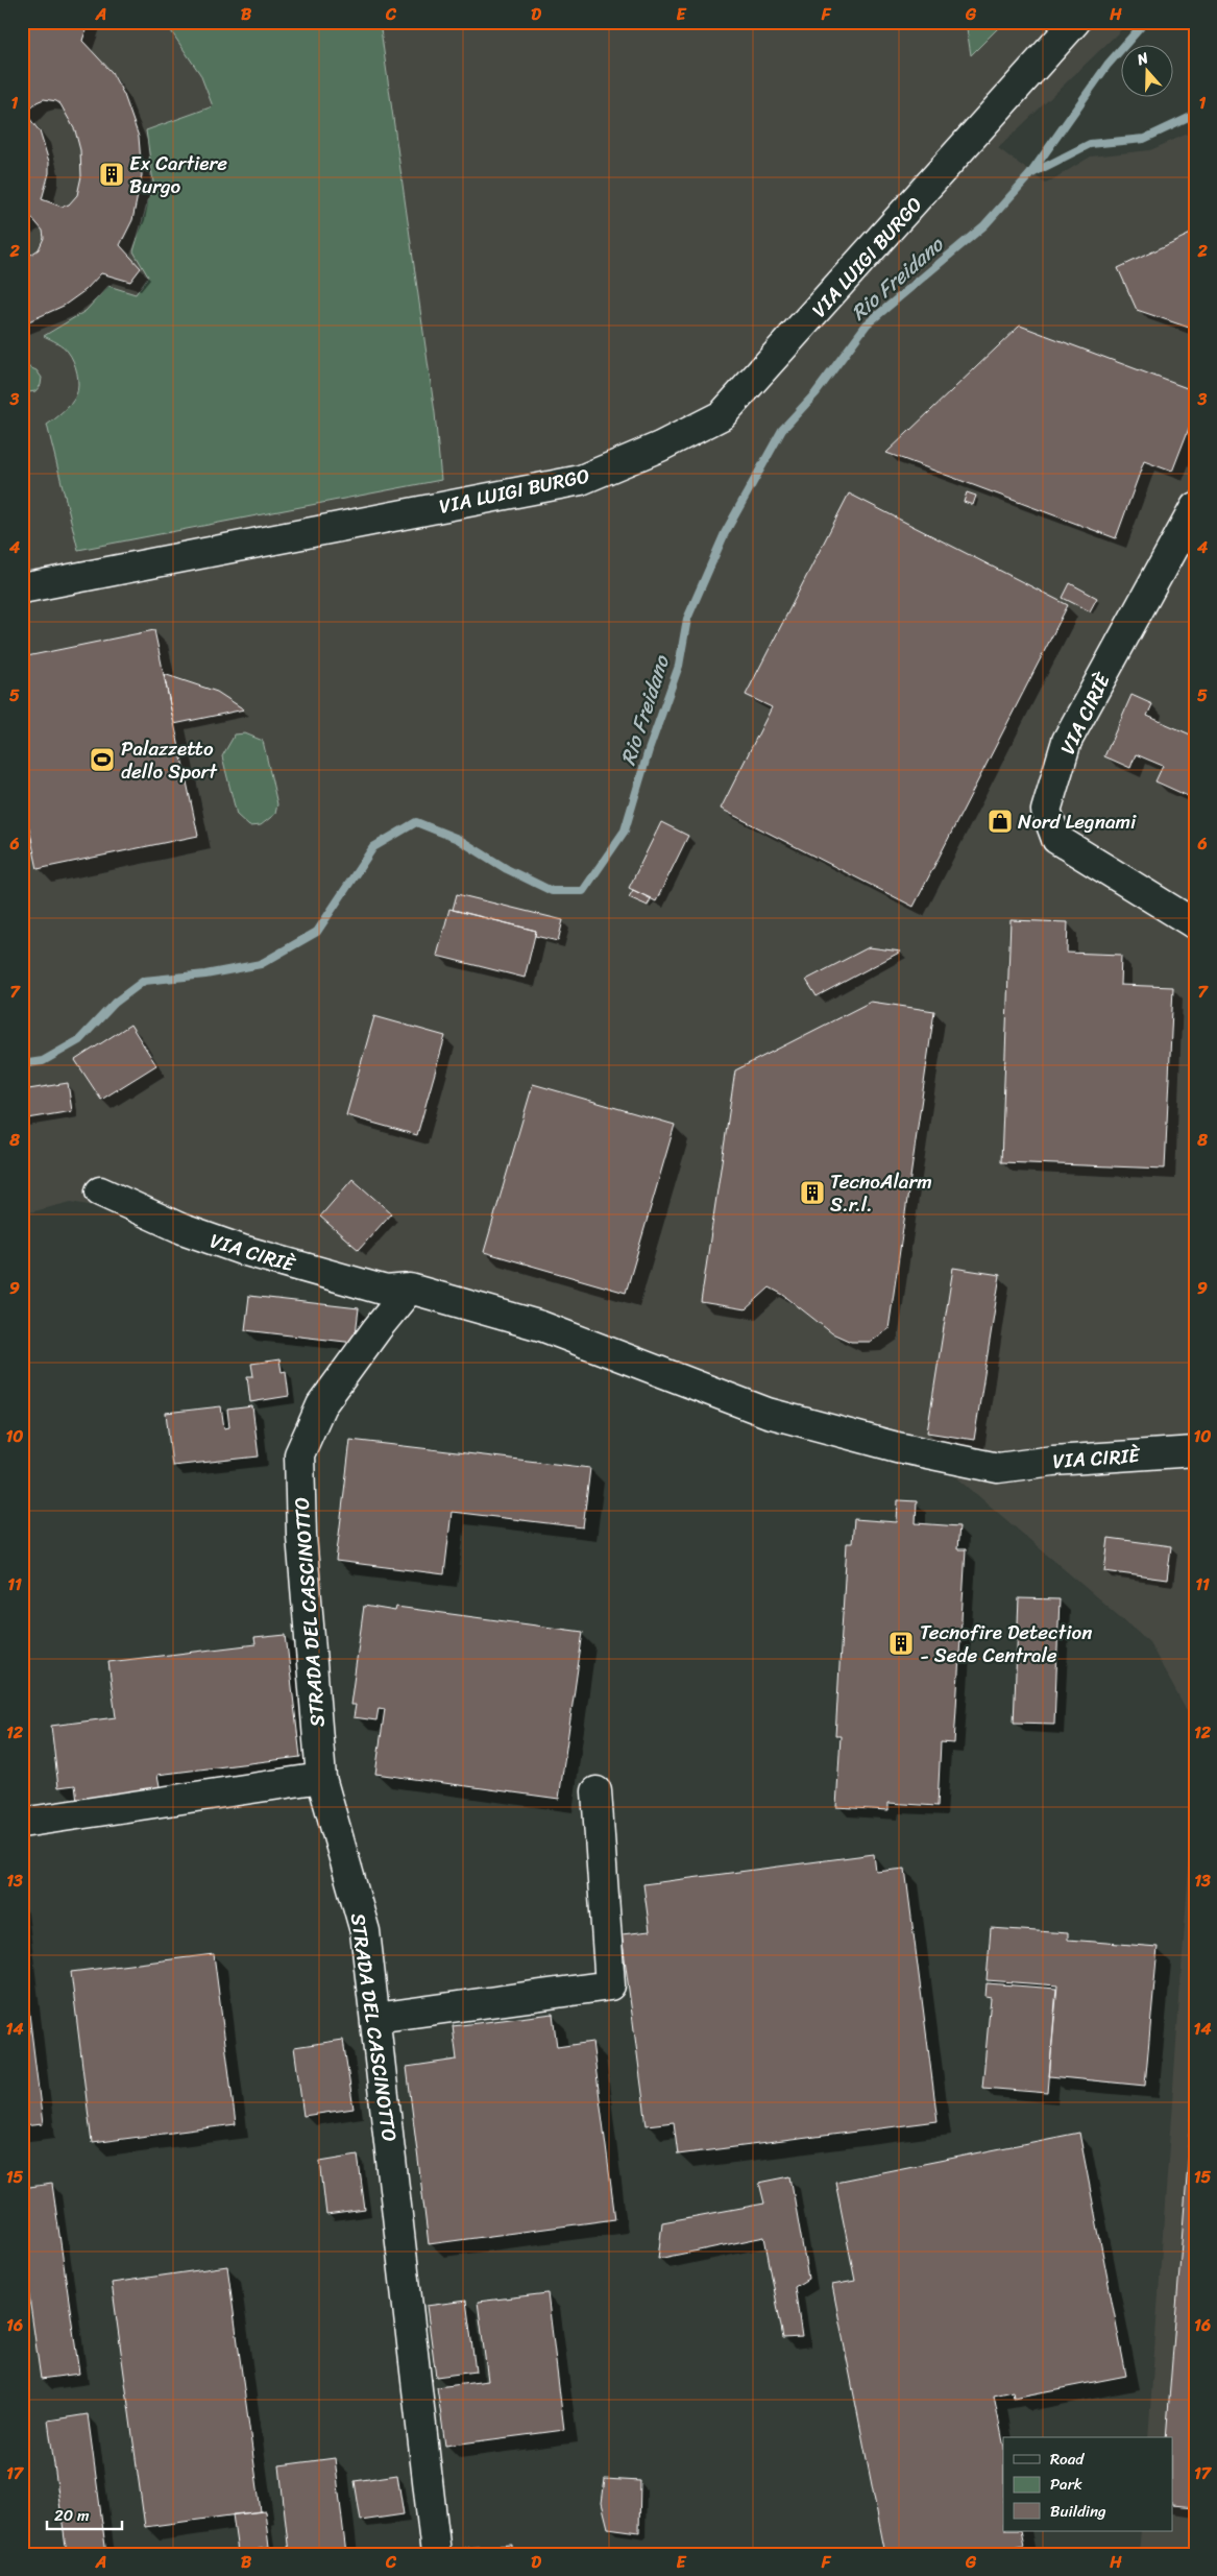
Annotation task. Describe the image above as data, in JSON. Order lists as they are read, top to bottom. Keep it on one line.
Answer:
{"streets":{"street":["VIA LUIGI BURGO","VIA CIRIÈ","STRADA DEL CASCINOTTO"]},"crossings":[["VIA CIRIÈ","STRADA DEL CASCINOTTO"]],"water":["Rio Freidano"],"places":{"building":["Ex Cartiere Burgo","TecnoAlarm S.r.l.","Tecnofire Detection - Sede Centrale"],"sports":["Palazzetto dello Sport"],"shop":["Nord Legnami"]},"legend":["Road","Park","Building"],"scale_bar":"20 m","north":"top","grid":{"columns":["A","B","C","D","E","F","G","H"],"rows":["1","2","3","4","5","6","7","8","9","10","11","12","13","14","15","16","17"]}}
